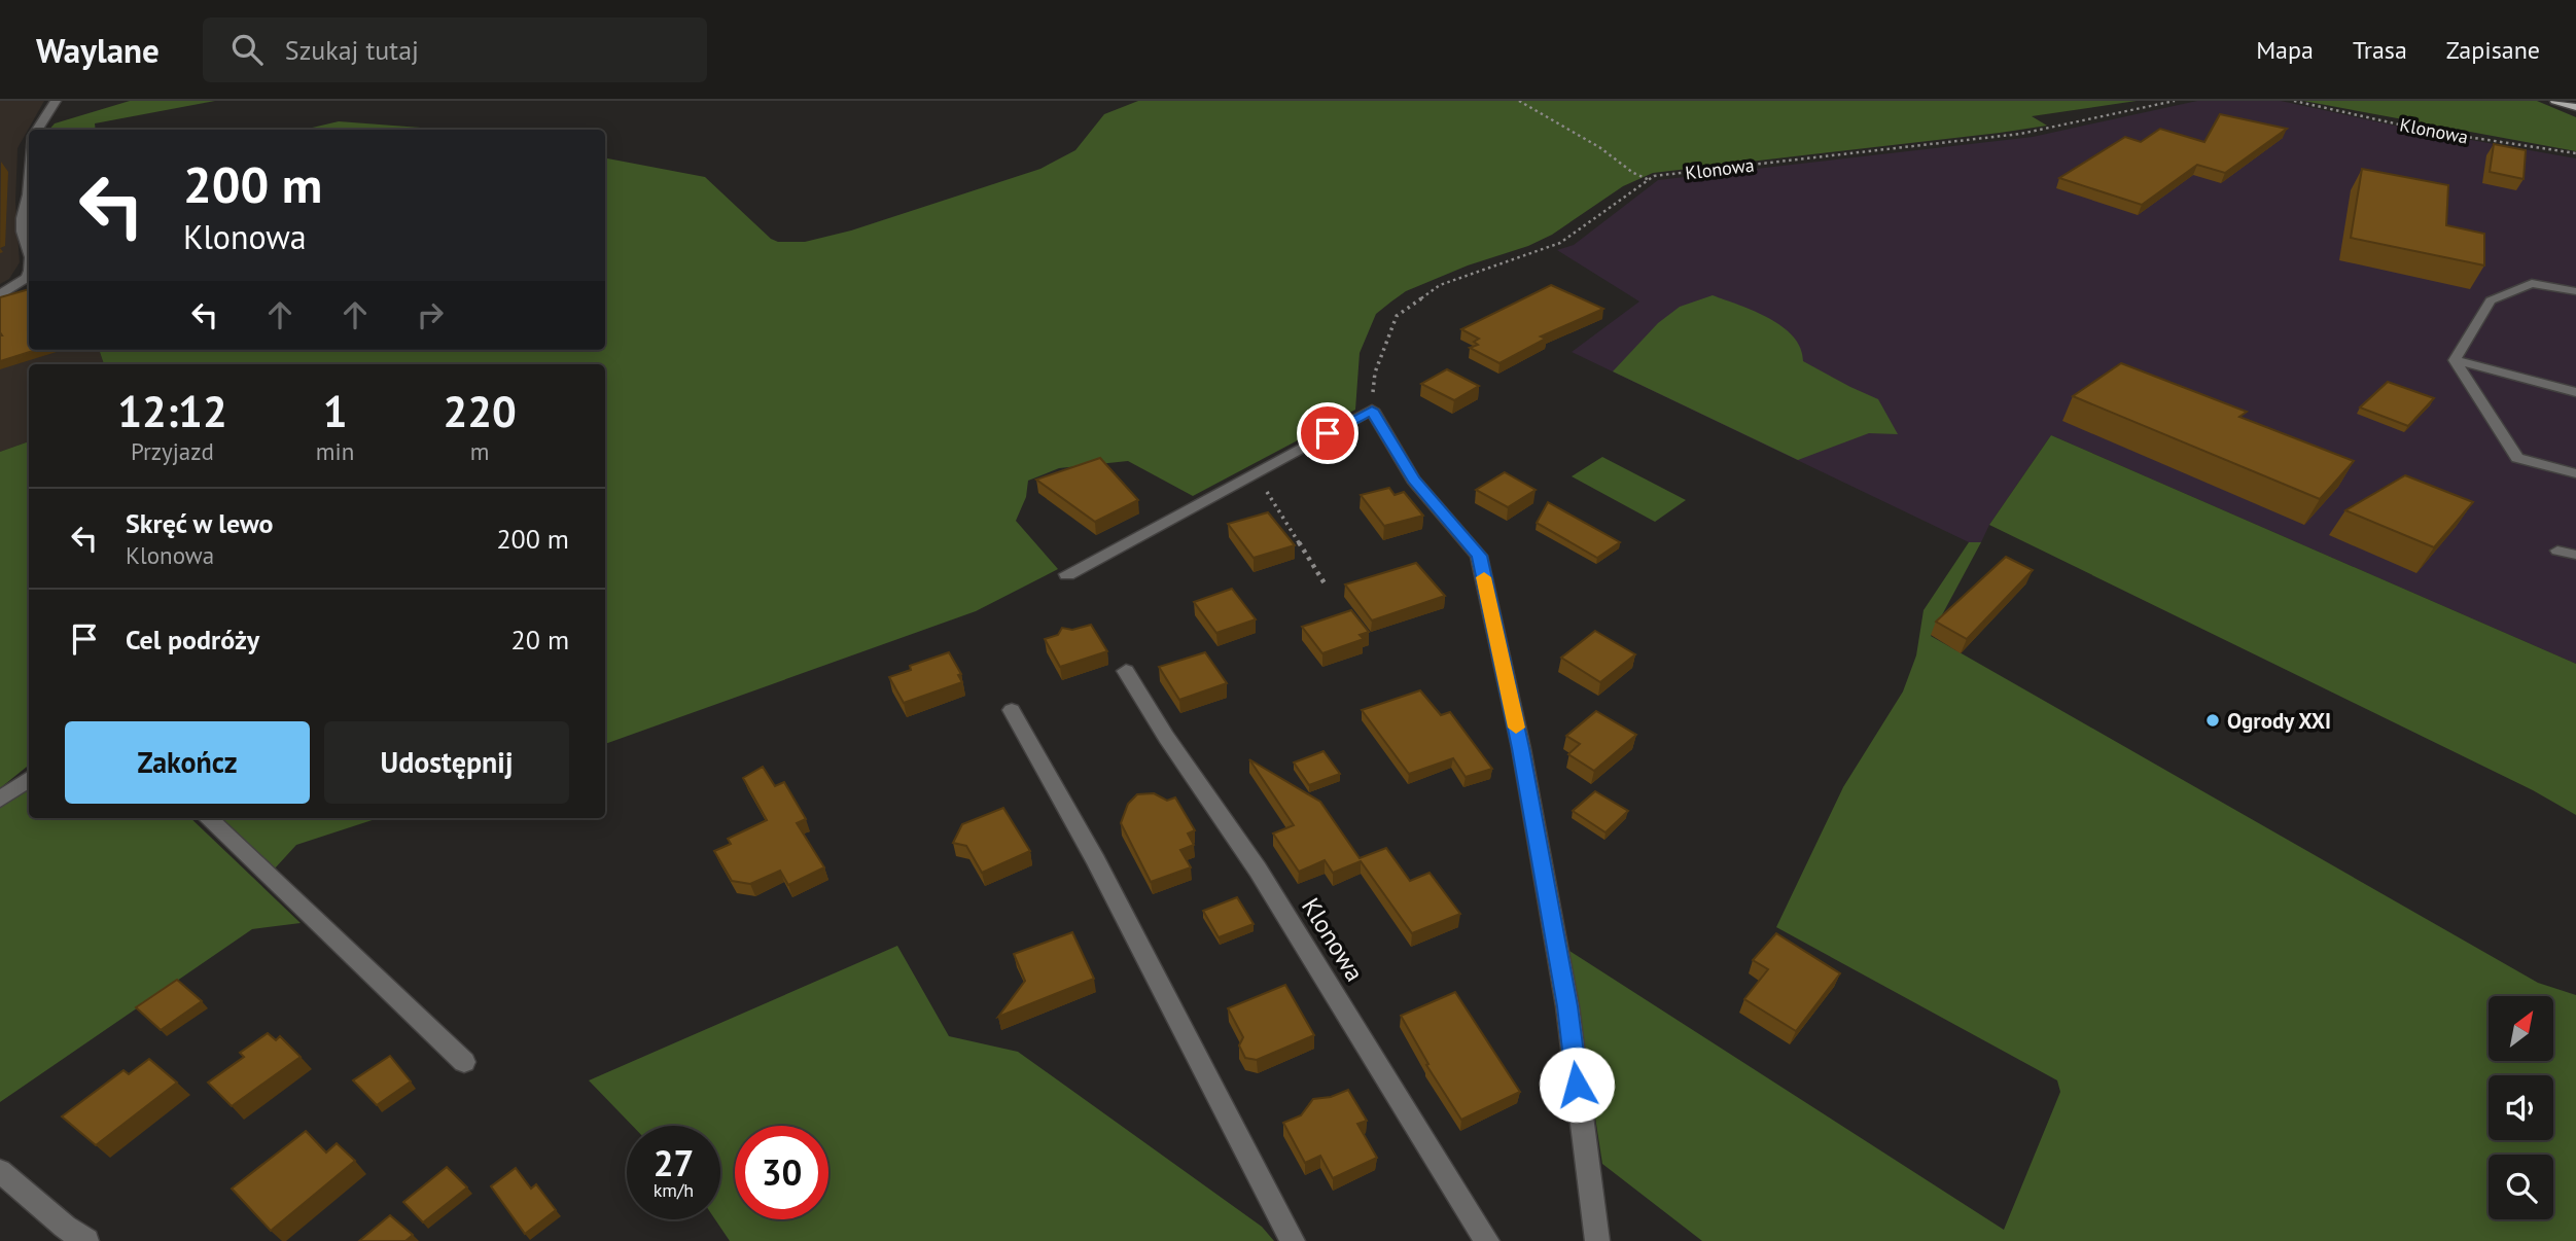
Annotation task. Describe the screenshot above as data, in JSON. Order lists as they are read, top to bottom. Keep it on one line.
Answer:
{"streets":{"street":["Klonowa"]},"places":["Ogrody XXI"],"north":"top right","page":{"header":"Waylane","search":"Szukaj tutaj","nav":["Mapa","Trasa","Zapisane"],"turn":["200 m","Klonowa"],"eta":["12:12","Przyjazd","1","min","220","m"],"list":[{"name":"Skręć w lewo","note":"Klonowa","value":"200 m"},{"name":"Cel podróży","value":"20 m"}],"buttons":["Zakończ","Udostępnij"],"speed":"27 km/h","limit":"30"}}
